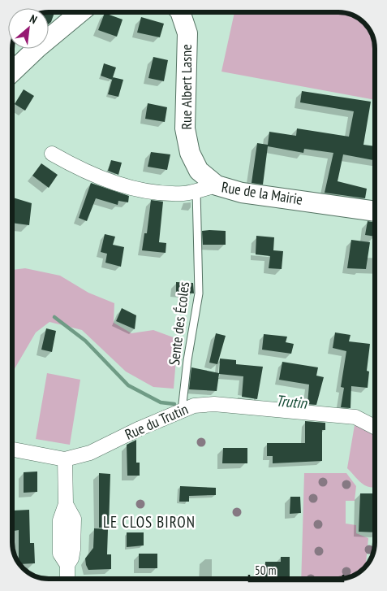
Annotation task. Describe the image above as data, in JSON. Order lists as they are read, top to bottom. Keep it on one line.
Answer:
{"streets":{"street":["Rue Albert Lasne","Rue de la Mairie","Rue du Trutin"],"lane":["Sente des Écoles"]},"crossings":[["Rue Albert Lasne","Rue de la Mairie"],["Rue de la Mairie","Sente des Écoles"],["Sente des Écoles","Rue du Trutin"]],"districts":["LE CLOS BIRON"],"water":["Trutin"],"scale_bar":"50 m","north":"top right"}
